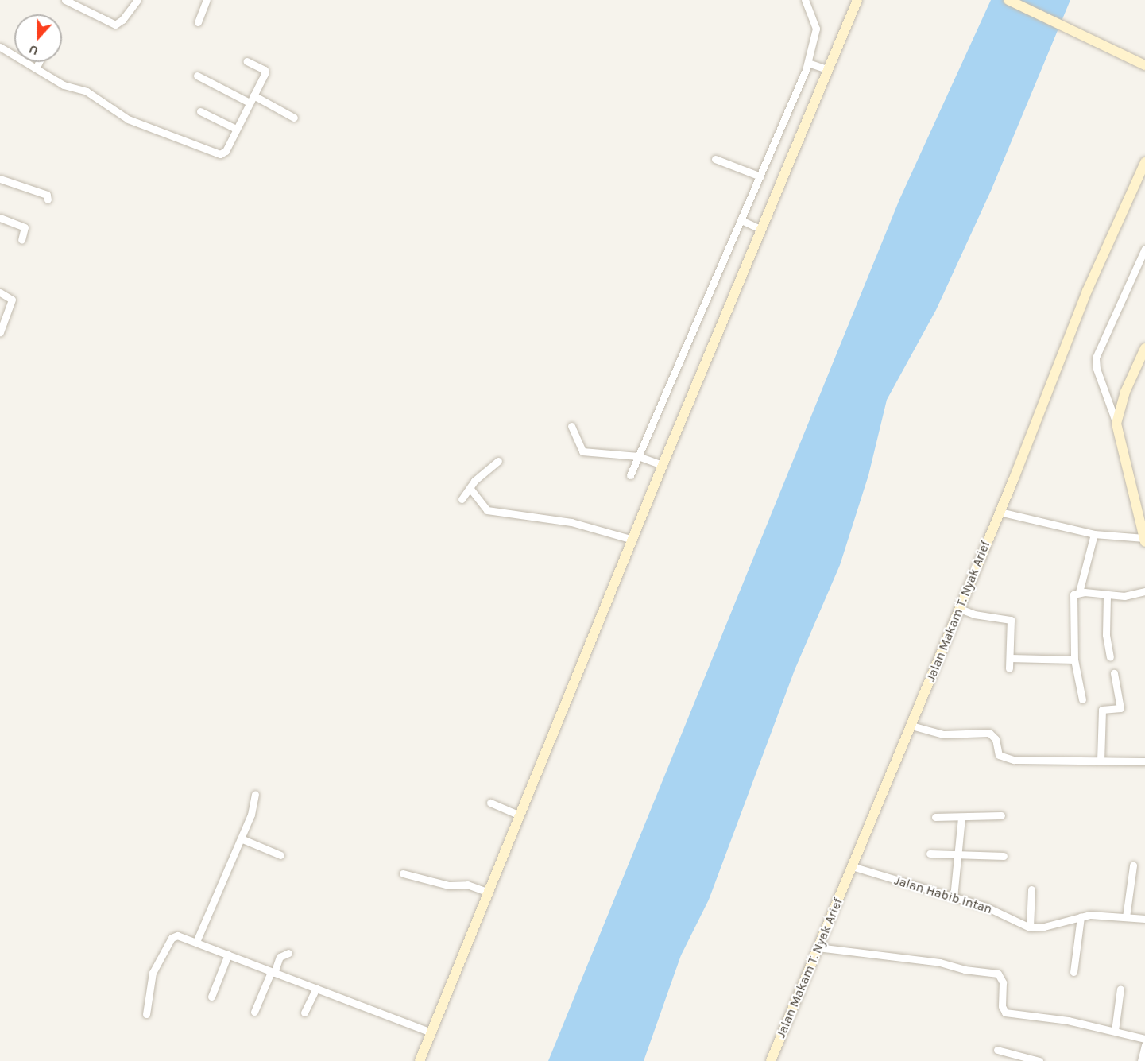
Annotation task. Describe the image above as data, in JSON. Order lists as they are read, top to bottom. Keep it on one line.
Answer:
{"streets":{"street":["Jalan Makam T. Nyak Arief","Jalan Habib Intan"]},"crossings":[["Jalan Makam T. Nyak Arief","Jalan Habib Intan"]],"north":"bottom"}
